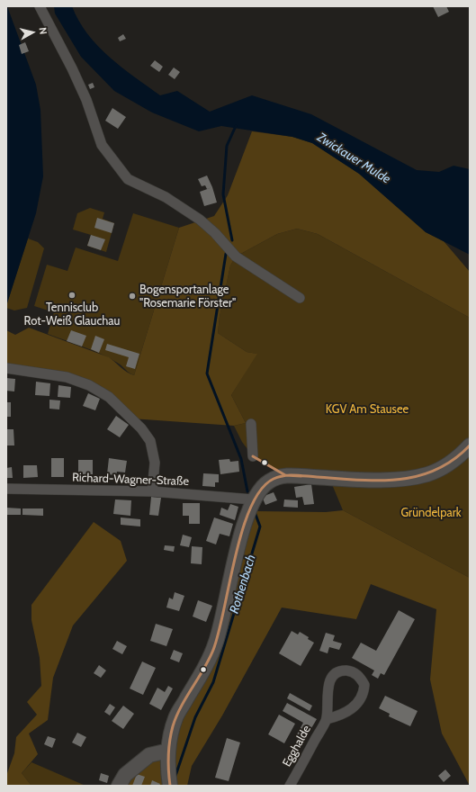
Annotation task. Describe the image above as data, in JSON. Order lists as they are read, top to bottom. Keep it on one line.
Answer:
{"streets":{"street":["Richard-Wagner-Straße","Egghalde"]},"water":["Zwickauer Mulde","Rothenbach"],"parks":["KGV Am Stausee","Gründelpark"],"places":["Tennisclub Rot-Weiß Glauchau","Bogensportanlage \"Rosemarie Förster\""],"north":"right"}
